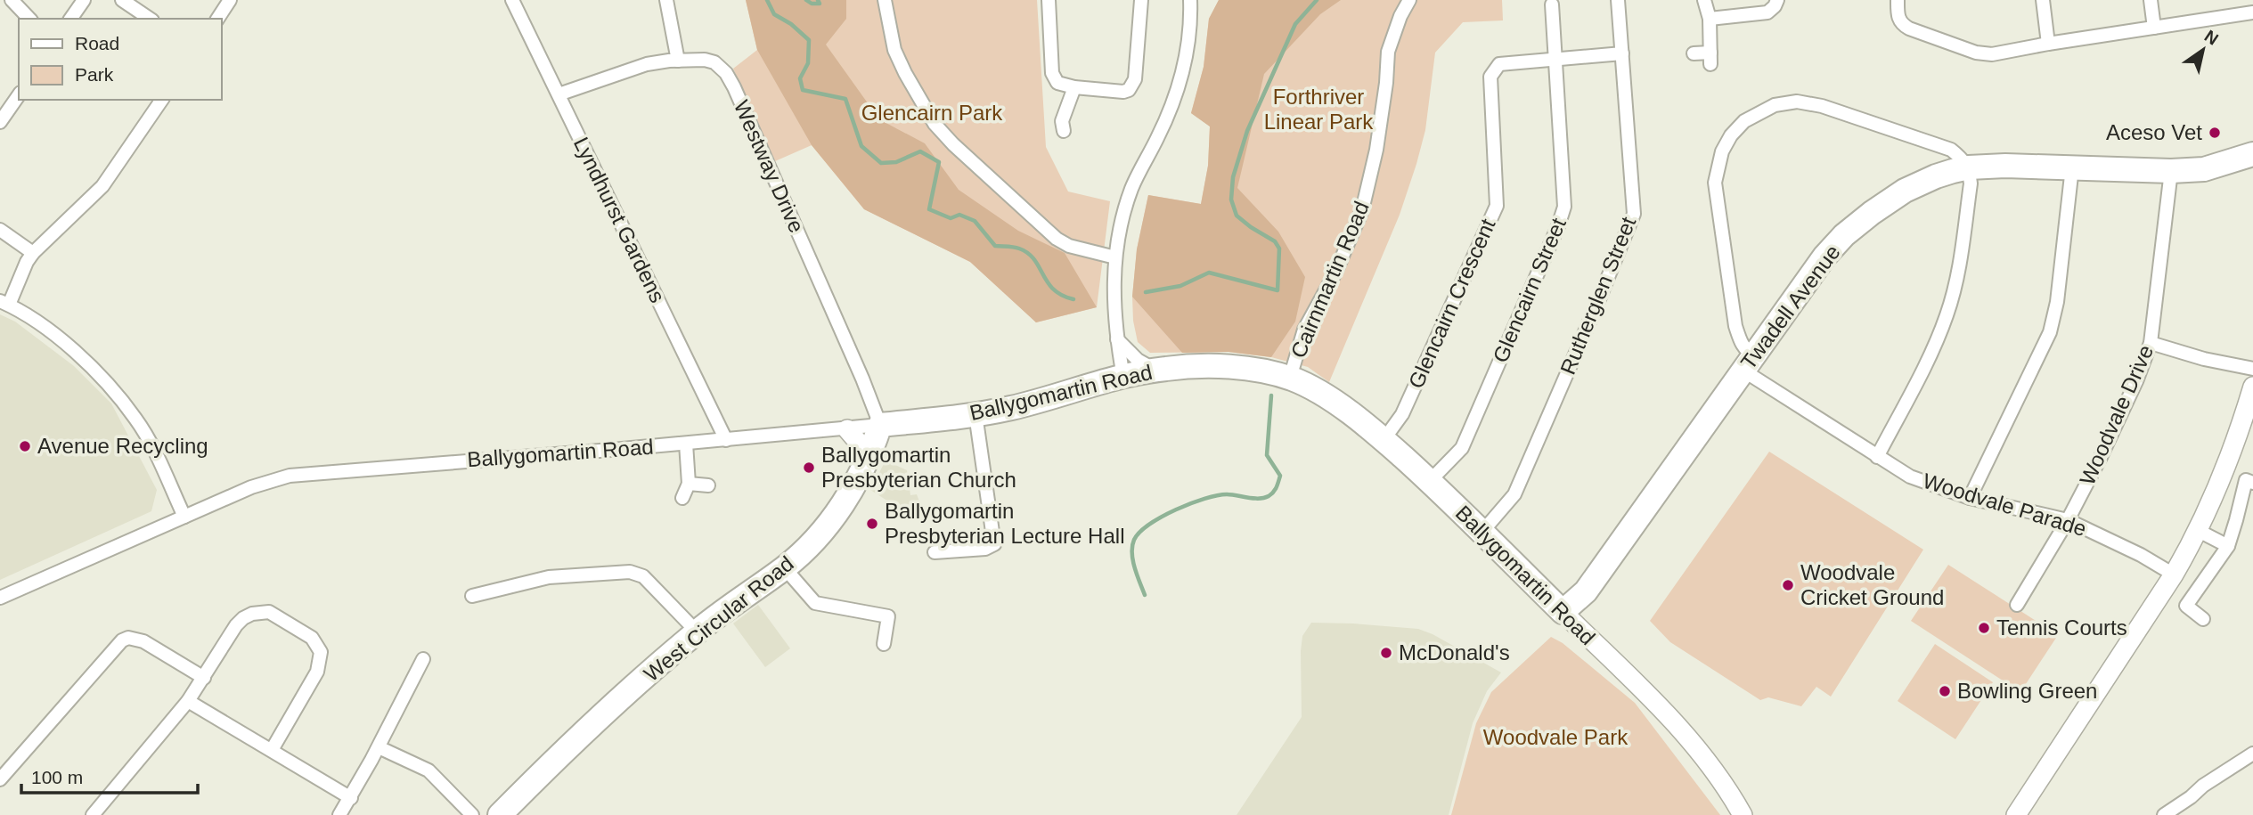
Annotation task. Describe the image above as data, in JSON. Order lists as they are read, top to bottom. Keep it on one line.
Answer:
{"streets":{"highway":["Twadell Avenue","Ballygomartin Road","West Circular Road"],"street":["Westway Drive","Lyndhurst Gardens","Cairnmartin Road","Glencairn Street","Rutherglen Street","Glencairn Crescent","Woodvale Drive","Woodvale Parade"]},"crossings":[["Westway Drive","Lyndhurst Gardens"],["Westway Drive","Ballygomartin Road"],["Westway Drive","West Circular Road"],["Lyndhurst Gardens","Ballygomartin Road"],["Cairnmartin Road","Ballygomartin Road"],["Glencairn Street","Glencairn Crescent"],["Glencairn Street","Ballygomartin Road"],["Rutherglen Street","Glencairn Crescent"],["Rutherglen Street","Ballygomartin Road"],["Glencairn Crescent","Ballygomartin Road"],["Twadell Avenue","Ballygomartin Road"],["Twadell Avenue","Woodvale Drive"],["Twadell Avenue","Woodvale Parade"],["Ballygomartin Road","West Circular Road"],["Woodvale Drive","Woodvale Parade"]],"parks":["Forthriver Linear Park","Glencairn Park","Woodvale Park"],"places":["Aceso Vet","Avenue Recycling","Ballygomartin Presbyterian Church","Ballygomartin Presbyterian Lecture Hall","Woodvale Cricket Ground","Tennis Courts","McDonald's","Bowling Green"],"legend":["Road","Park"],"scale_bar":"100 m","north":"top right"}
